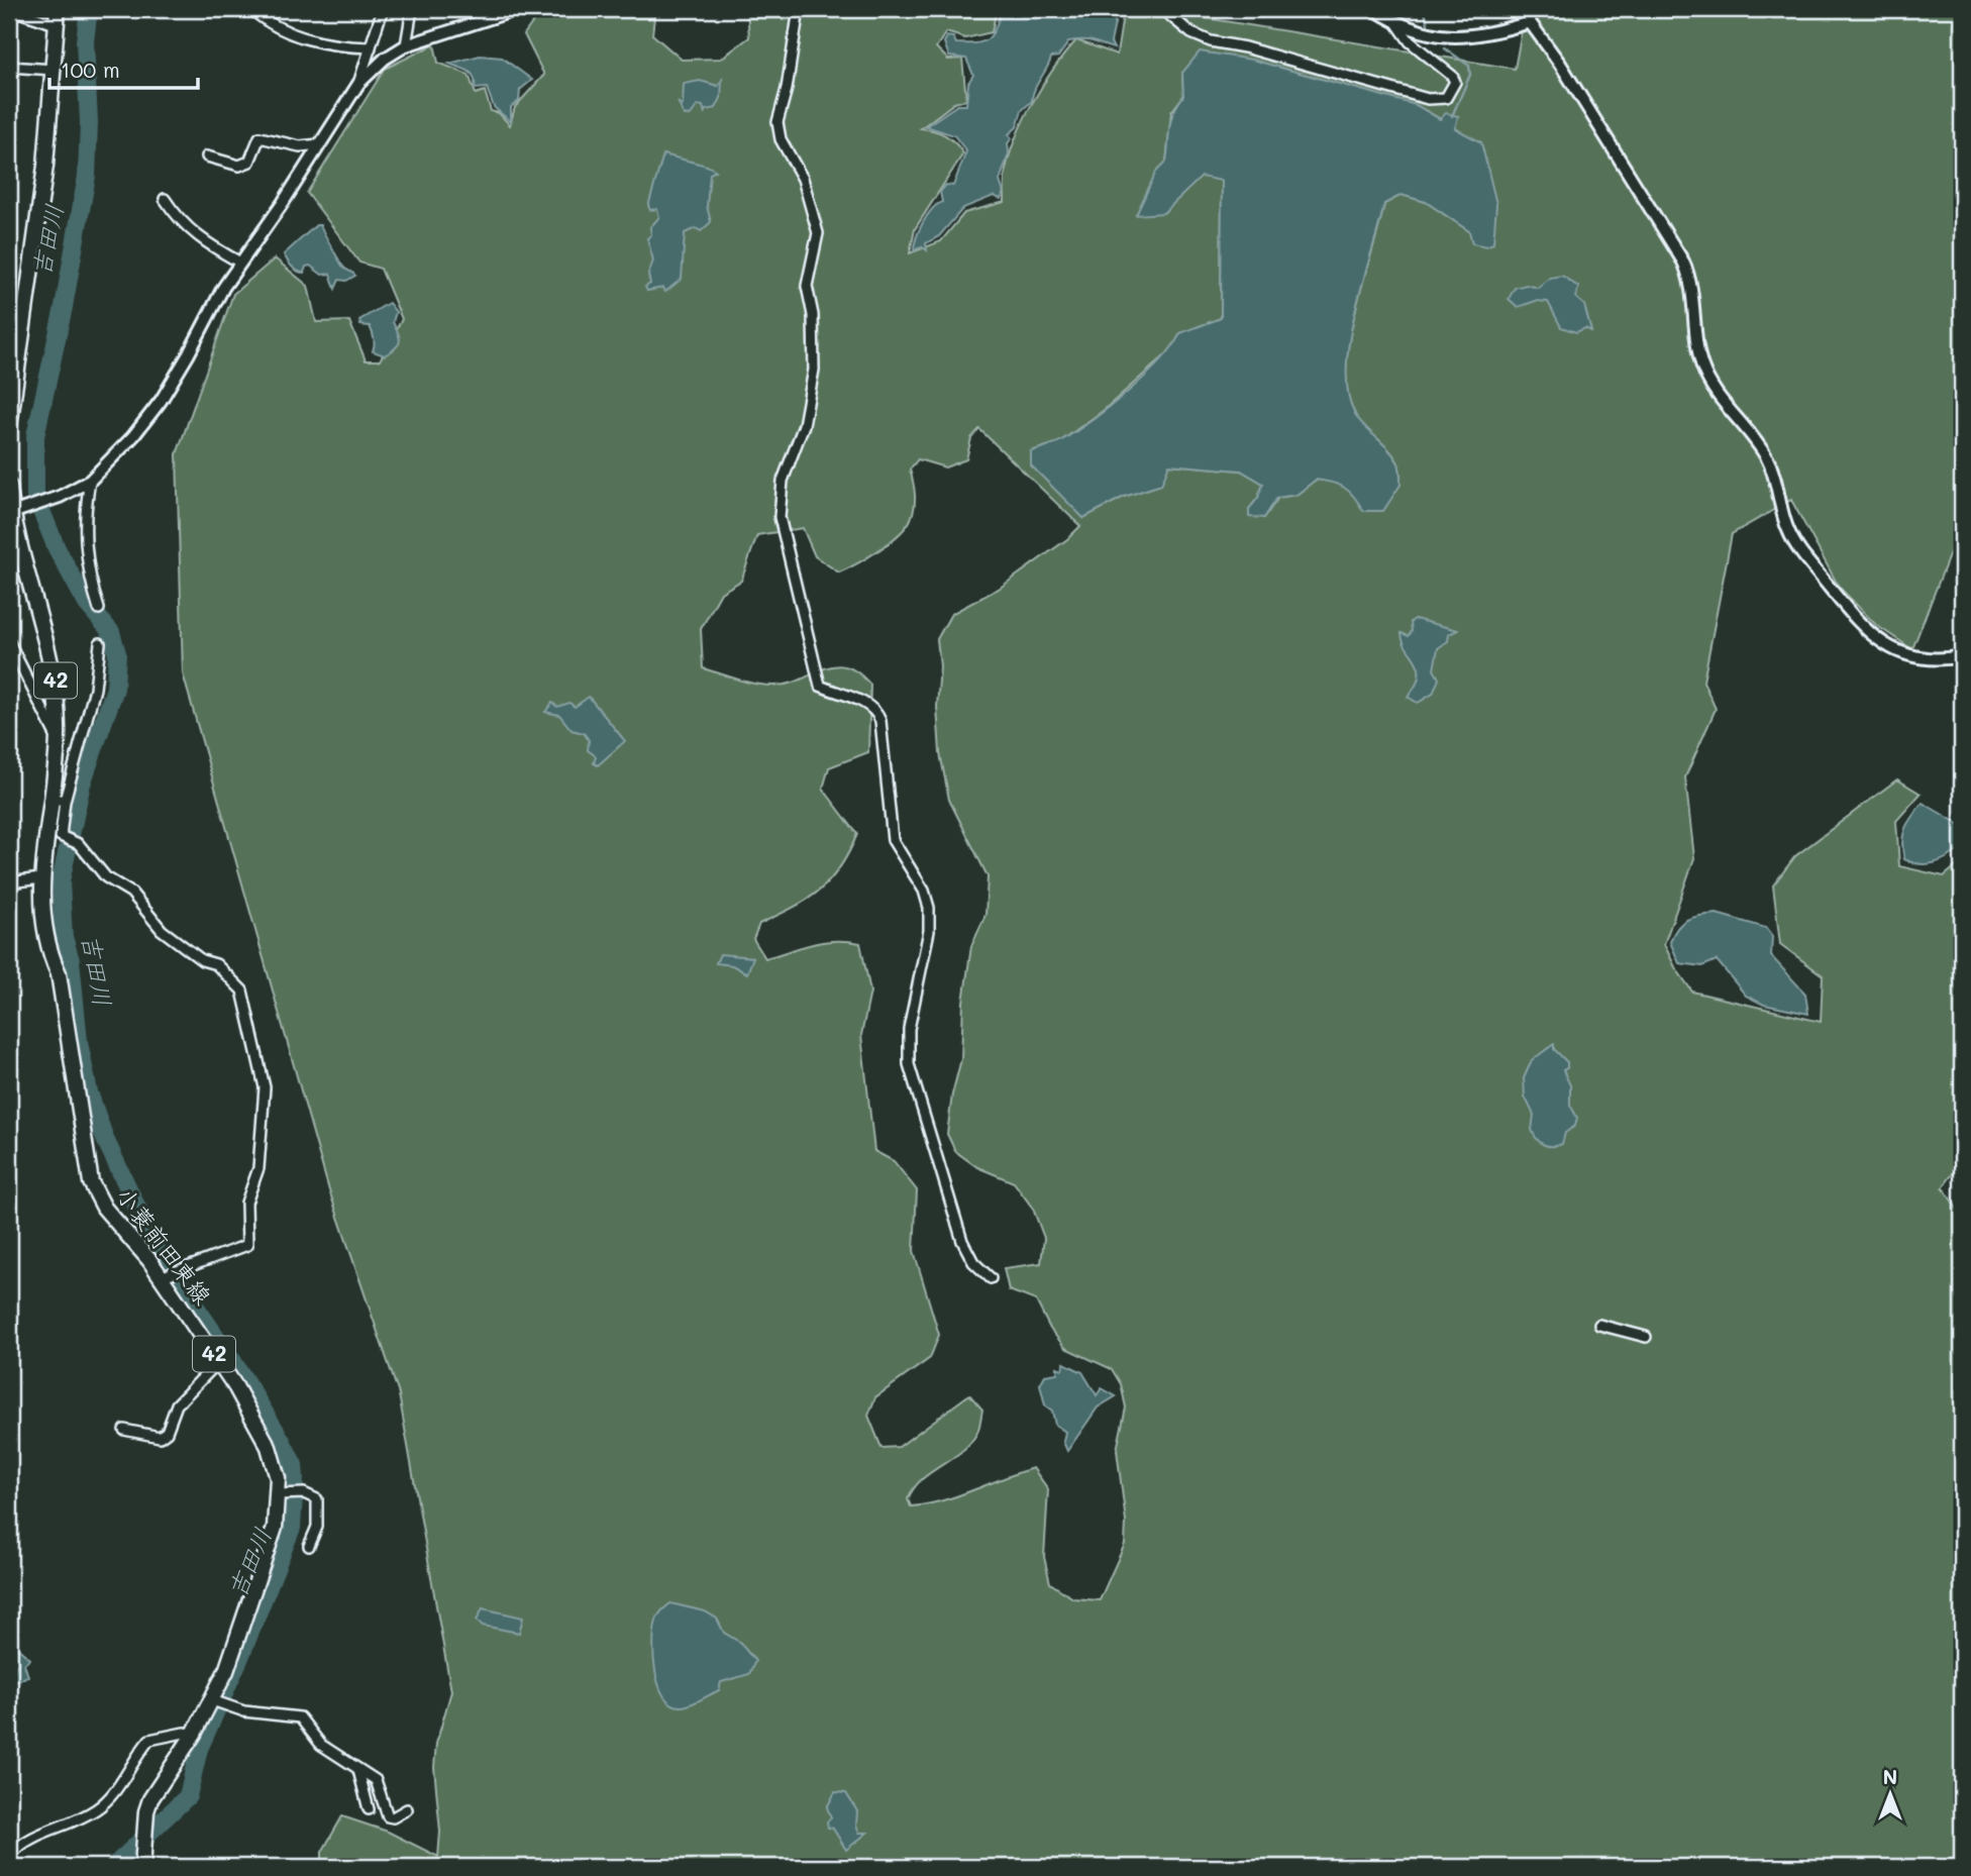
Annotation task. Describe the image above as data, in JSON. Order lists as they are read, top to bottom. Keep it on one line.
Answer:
{"streets":{"main road":["42","小蓑前田東線"]},"water":["吉田川"],"scale_bar":"100 m","north":"top"}
